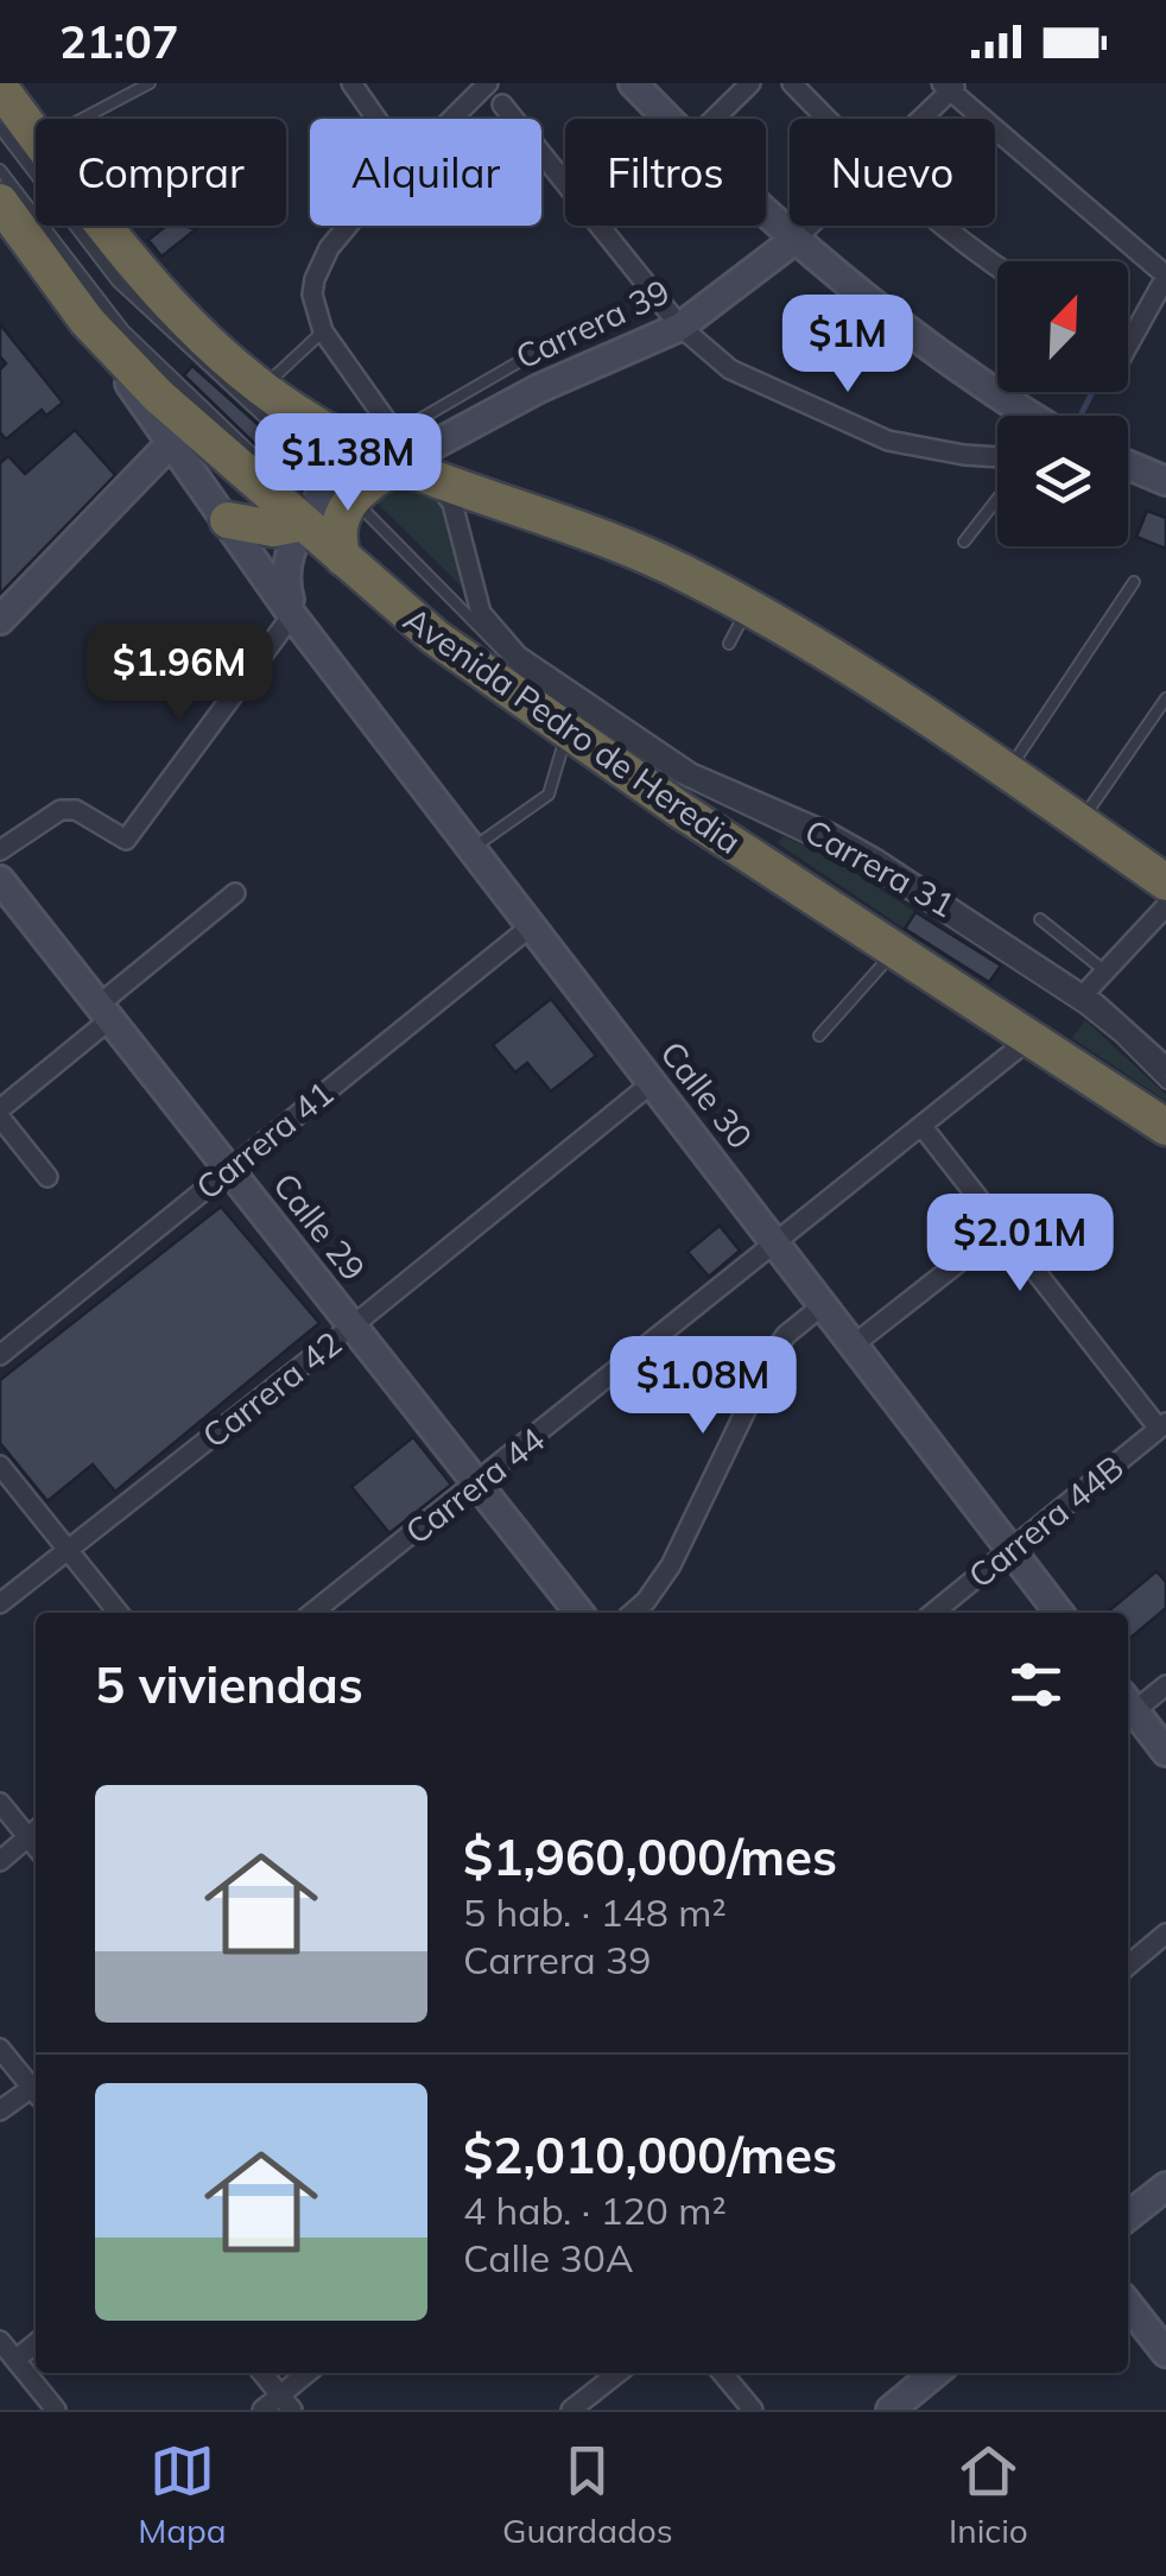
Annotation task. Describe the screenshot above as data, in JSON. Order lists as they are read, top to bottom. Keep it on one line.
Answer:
{"streets":{"highway":["Avenida Pedro de Heredia"],"street":["Carrera 39","Carrera 31","Calle 30","Carrera 41","Calle 29","Carrera 42","Carrera 44","Carrera 44B"]},"crossings":[["Carrera 39","Carrera 31"],["Avenida Pedro de Heredia","Calle 30"],["Avenida Pedro de Heredia","Carrera 44"],["Calle 30","Carrera 41"],["Calle 30","Carrera 42"],["Calle 30","Carrera 44"],["Calle 30","Carrera 44B"],["Carrera 41","Calle 29"],["Calle 29","Carrera 42"],["Calle 29","Carrera 44"]],"north":"top right","page":{"status":"21:07","chip":["Comprar","Alquilar","Filtros","Nuevo"],"price":["$1M","$1.38M","$1.96M","$2.01M","$1.08M"],"heading":"5 viviendas","list":[{"name":"$1,960,000/mes","note":"5 hab. · 148 m² · Carrera 39"},{"name":"$2,010,000/mes","note":"4 hab. · 120 m² · Calle 30A"}],"tabs":["Mapa","Guardados","Inicio"]}}
